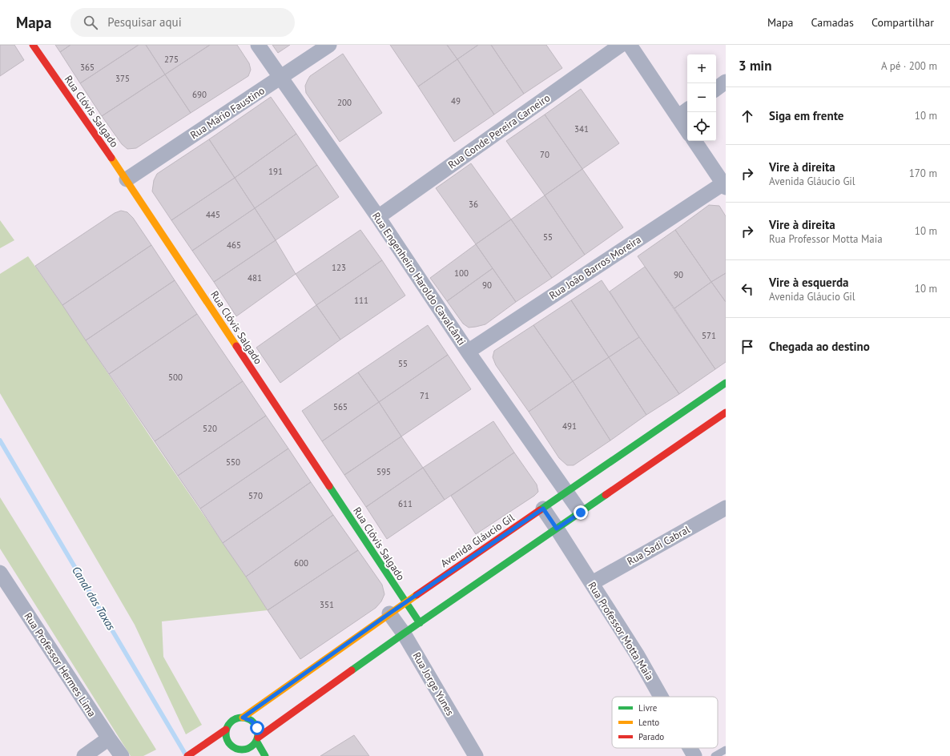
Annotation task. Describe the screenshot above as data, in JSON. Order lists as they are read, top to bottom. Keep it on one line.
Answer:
{"streets":{"street":["Rua Clóvis Salgado","Rua Mário Faustino","Rua Conde Pereira Carneiro","Rua João Barros Moreira","Rua Engenheiro Haroldo Cavalcânti","Avenida Gláucio Gil","Rua Sadi Cabral","Rua Professor Motta Maia","Rua Professor Hermes Lima","Rua Jorge Yunes"]},"crossings":[["Rua Clóvis Salgado","Rua Mário Faustino"],["Rua Clóvis Salgado","Avenida Gláucio Gil"],["Rua Mário Faustino","Rua Engenheiro Haroldo Cavalcânti"],["Rua Conde Pereira Carneiro","Rua Engenheiro Haroldo Cavalcânti"],["Rua João Barros Moreira","Rua Engenheiro Haroldo Cavalcânti"],["Rua Engenheiro Haroldo Cavalcânti","Avenida Gláucio Gil"],["Avenida Gláucio Gil","Rua Professor Motta Maia"],["Avenida Gláucio Gil","Rua Jorge Yunes"],["Rua Sadi Cabral","Rua Professor Motta Maia"]],"water":["Canal das Taxas"],"house_numbers":["275","365","375","690","49","200","341","70","191","36","445","55","465","123","100","90","481","90","111","571","55","500","71","565","491","520","550","595","570","611","600","351"],"legend":["Livre","Lento","Parado"],"page":{"header":"Mapa","search":"Pesquisar aqui","nav":["Mapa","Camadas","Compartilhar"],"heading":["3 min","A pé · 200 m"],"map_buttons":["+","−"],"list":[["Siga em frente","10 m"],["Vire à direita","Avenida Gláucio Gil","170 m"],["Vire à direita","Rua Professor Motta Maia","10 m"],["Vire à esquerda","Avenida Gláucio Gil","10 m"],"Chegada ao destino"]}}
